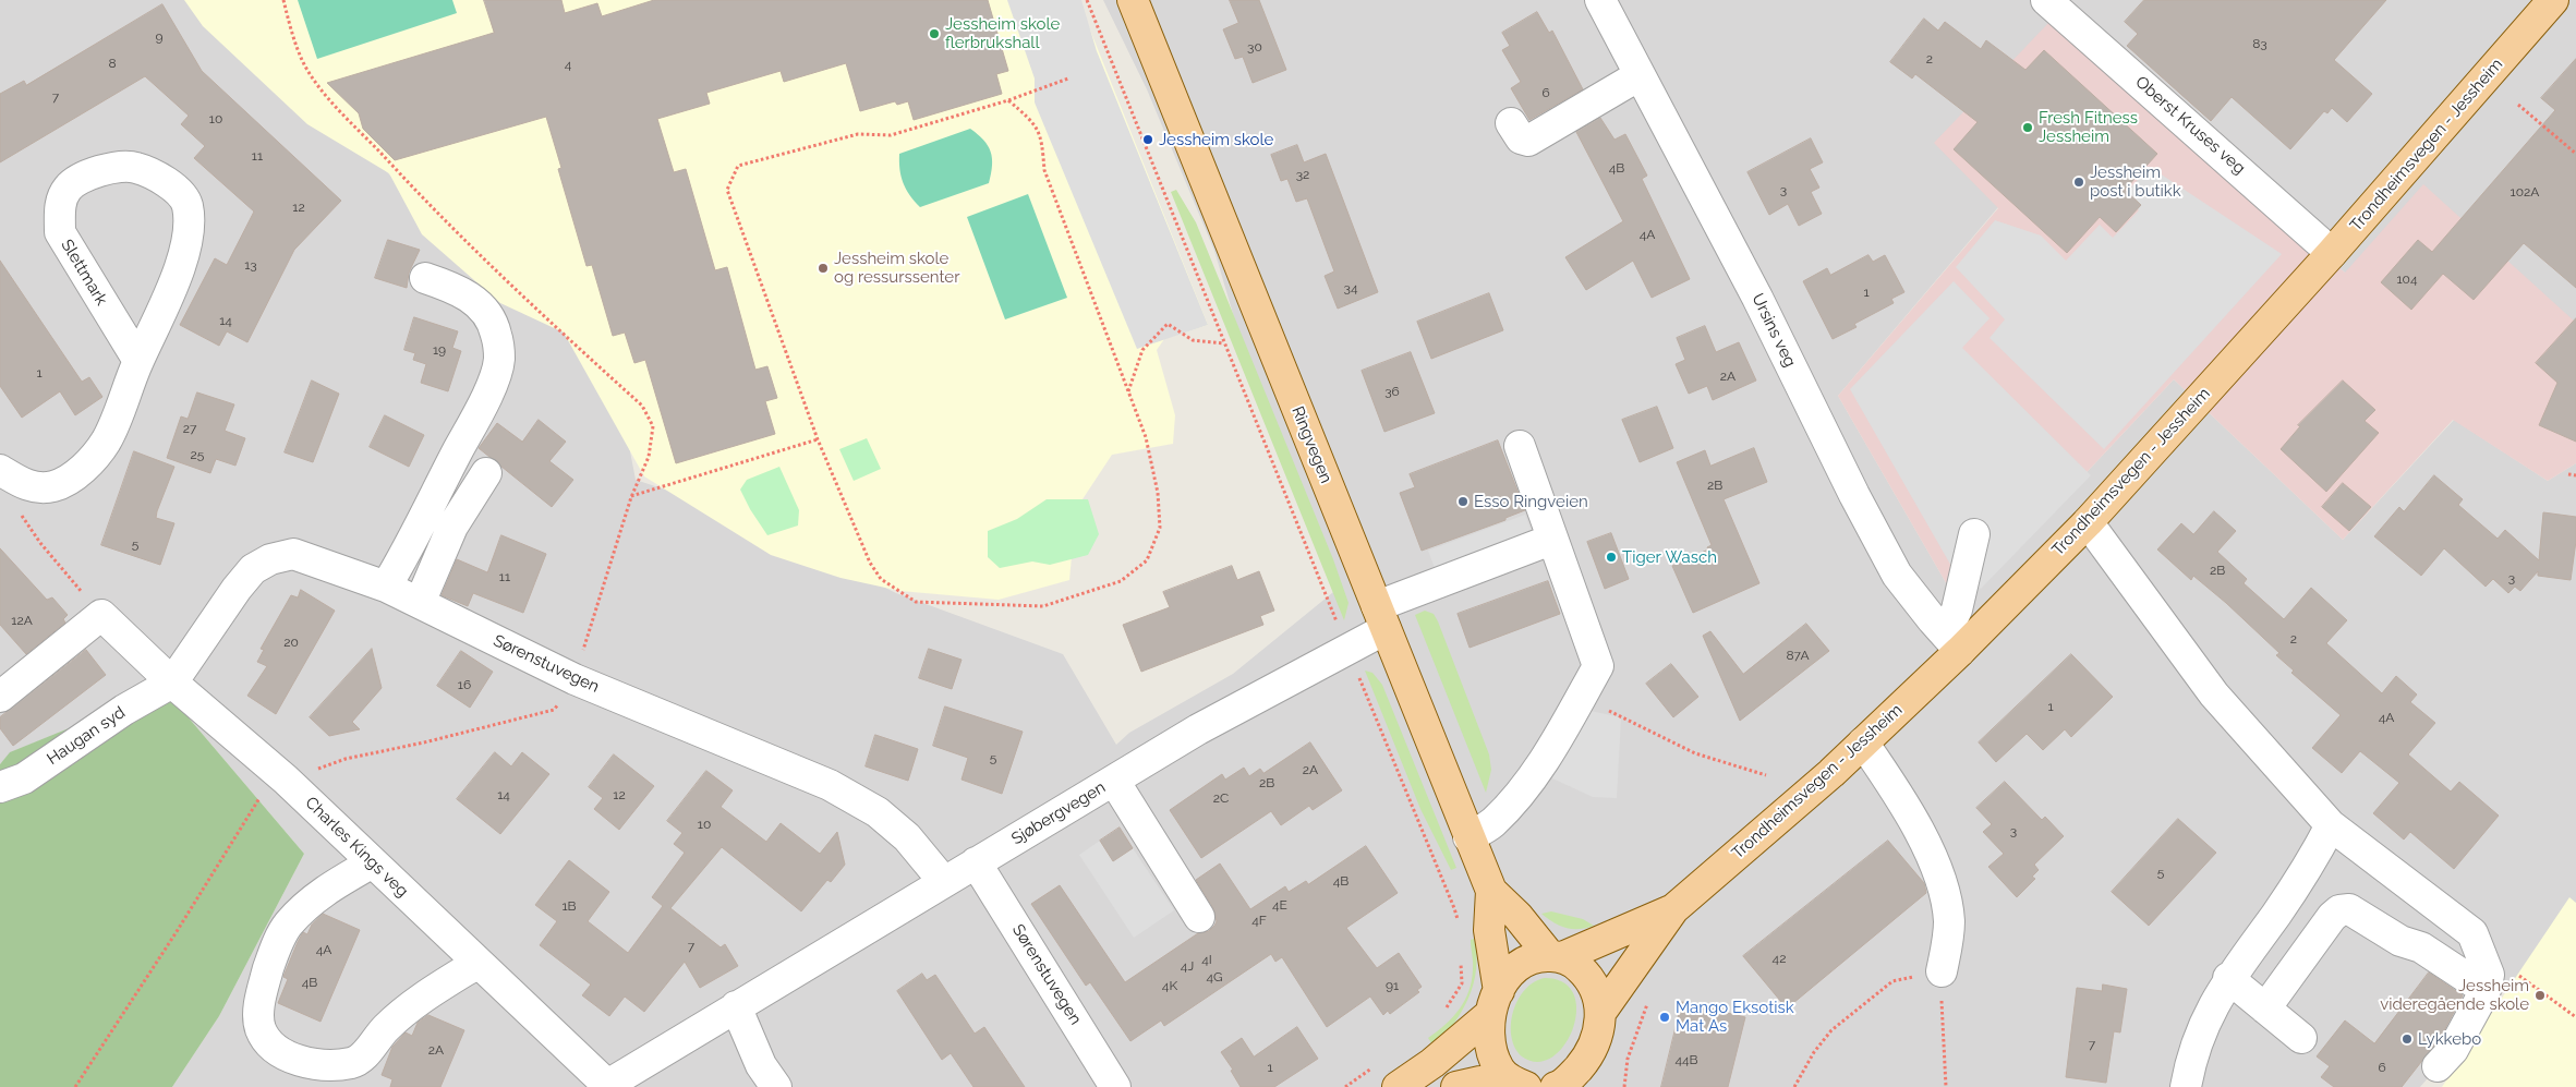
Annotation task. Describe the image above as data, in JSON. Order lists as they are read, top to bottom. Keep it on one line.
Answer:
{"streets":{"main road":["Trondheimsvegen - Jessheim","Ringvegen"],"street":["Oberst Kruses veg","Slettmark","Ursins veg","Sørenstuvegen","Haugan syd","Sjøbergvegen","Charles Kings veg"]},"crossings":[["Oberst Kruses veg","Trondheimsvegen - Jessheim"],["Trondheimsvegen - Jessheim","Ursins veg"],["Trondheimsvegen - Jessheim","Ringvegen"],["Ringvegen","Sjøbergvegen"],["Sørenstuvegen","Haugan syd"],["Sørenstuvegen","Sjøbergvegen"],["Sørenstuvegen","Charles Kings veg"],["Haugan syd","Charles Kings veg"],["Sjøbergvegen","Charles Kings veg"]],"places":["Jessheim skole flerbrukshall","Fresh Fitness Jessheim","Jessheim skole","Jessheim post i butikk","Jessheim skole og ressurssenter","Esso Ringveien","Tiger Wasch","Jessheim videregående skole","Mango Eksotisk Mat As","Lykkebo"],"house_numbers":["9","83","30","2","8","4","6","7","10","11","4B","32","3","102A","12","4A","13","104","34","1","14","19","1","2A","36","27","25","2B","5","2B","11","3","12A","2","20","87A","16","1","4A","5","2A","2B","14","12","2C","10","3","5","4B","4E","1B","4F","7","4A","42","4I","4J","4G","4B","4K","91","7","2A","44B","1","6"]}
